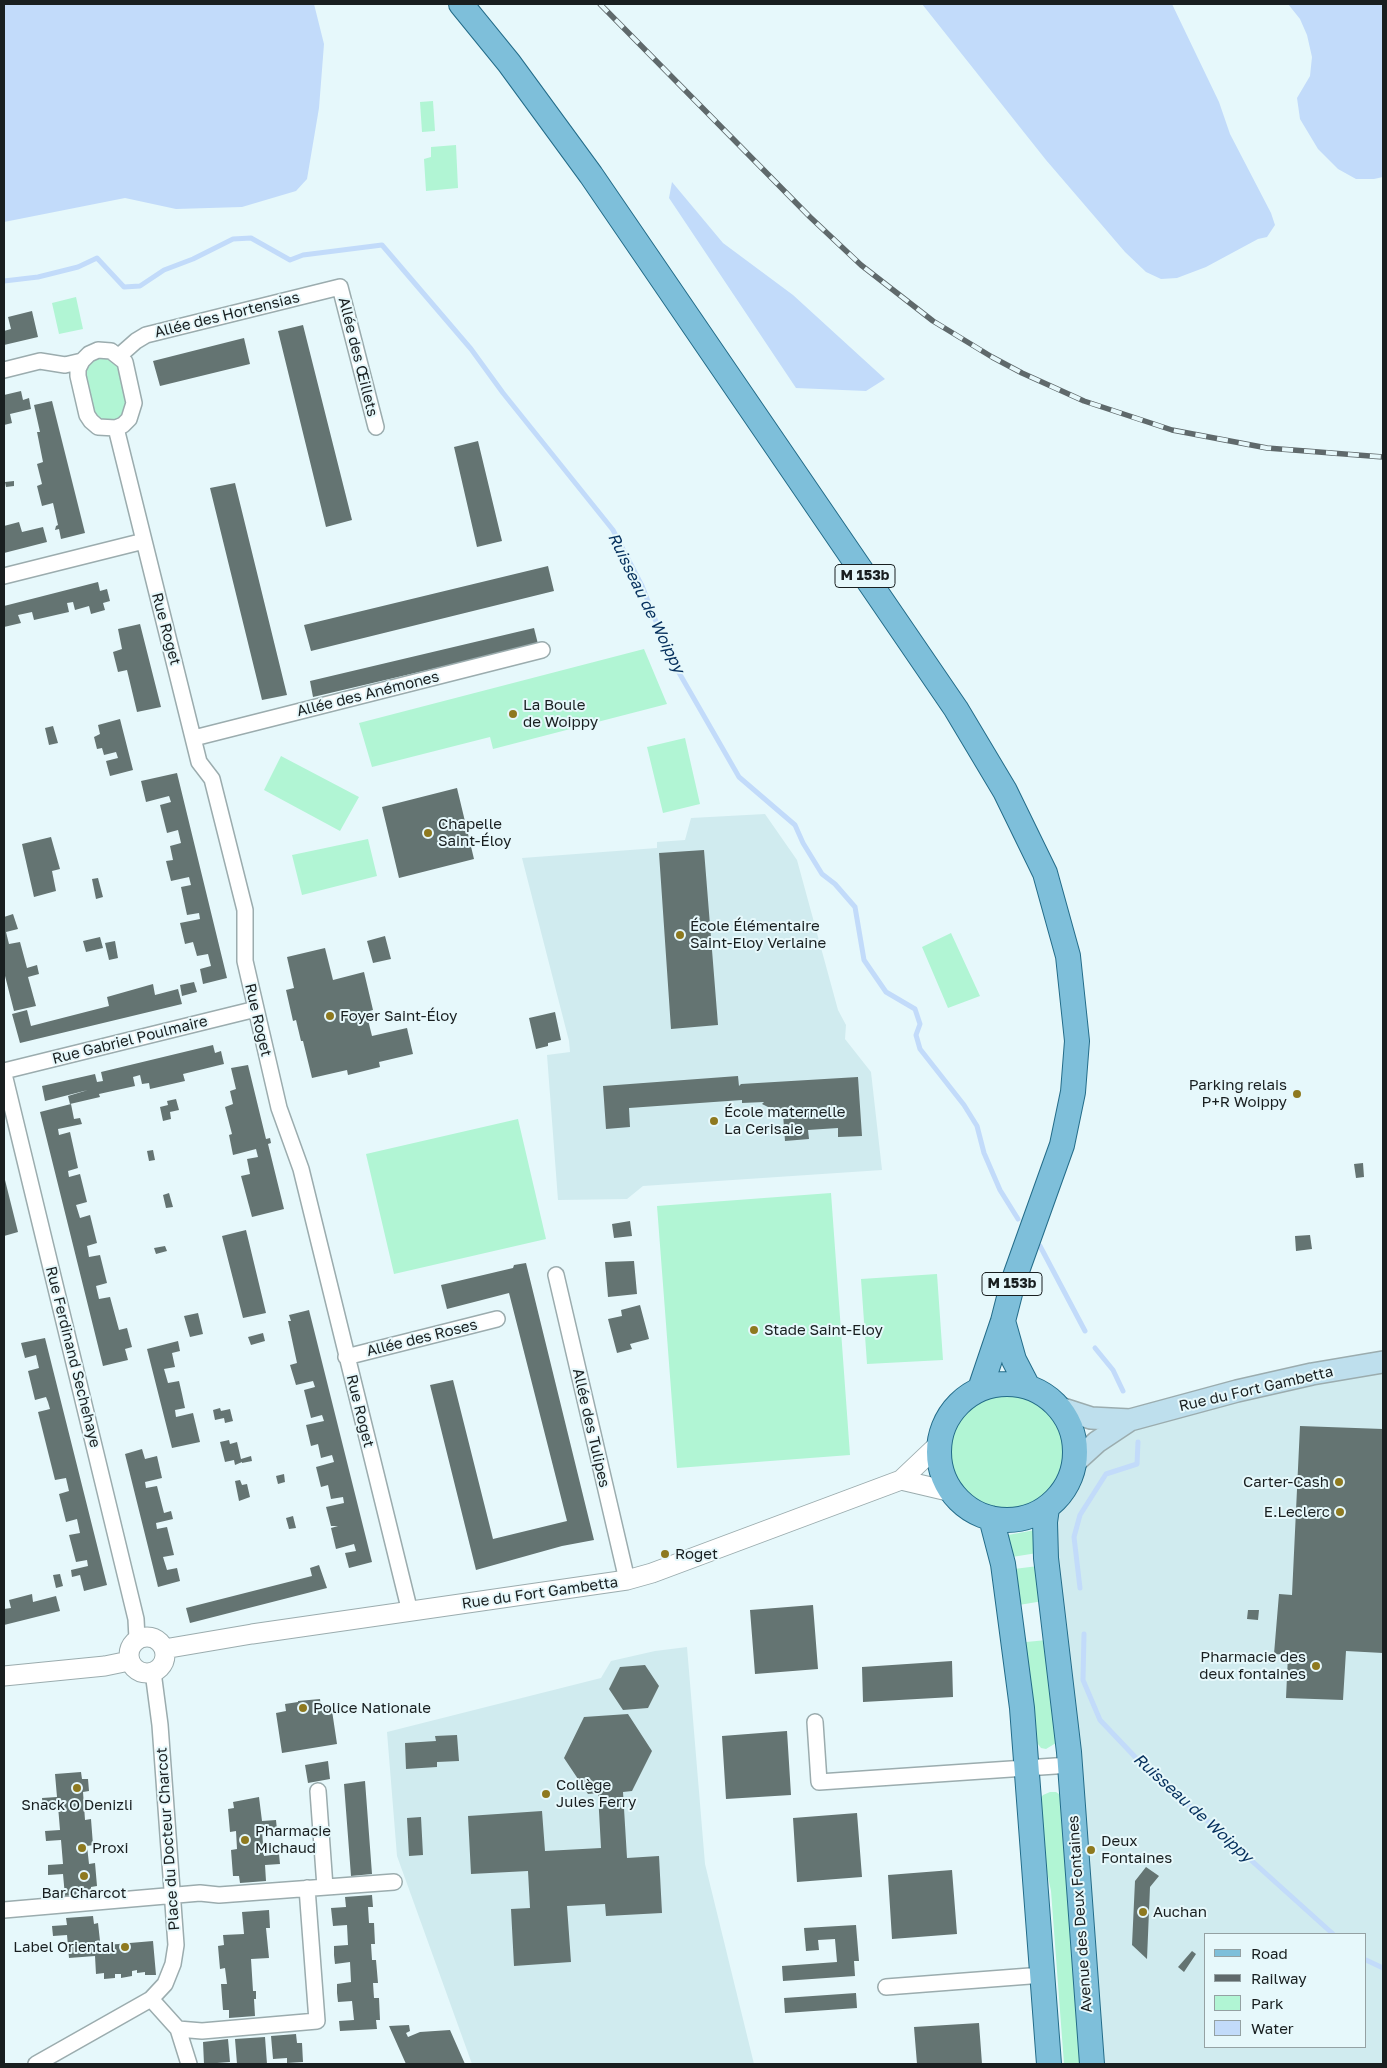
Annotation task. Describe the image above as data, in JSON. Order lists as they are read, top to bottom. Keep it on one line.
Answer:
{"streets":{"main road":["M 153b","Rue du Fort Gambetta","Avenue des Deux Fontaines"],"street":["Allée des Hortensias","Allée des Œillets","Rue Roget","Allée des Anémones","Rue Gabriel Poulmaire","Allée des Roses","Rue Ferdinand Sechehaye","Allée des Tulipes","Place du Docteur Charcot"]},"crossings":[["Allée des Hortensias","Allée des Œillets"],["Allée des Hortensias","Rue Roget"],["M 153b","Rue du Fort Gambetta"],["M 153b","Avenue des Deux Fontaines"],["Rue Roget","Allée des Anémones"],["Rue Roget","Rue Gabriel Poulmaire"],["Rue Roget","Allée des Roses"],["Rue Roget","Rue du Fort Gambetta"],["Rue Gabriel Poulmaire","Rue Ferdinand Sechehaye"],["Rue Ferdinand Sechehaye","Rue du Fort Gambetta"],["Rue Ferdinand Sechehaye","Place du Docteur Charcot"],["Rue du Fort Gambetta","Allée des Tulipes"],["Rue du Fort Gambetta","Place du Docteur Charcot"],["Rue du Fort Gambetta","Avenue des Deux Fontaines"]],"water":["Ruisseau de Woippy"],"places":["La Boule de Woippy","Chapelle Saint-Éloy","École Élémentaire Saint-Eloy Verlaine","Foyer Saint-Éloy","Parking relais P+R Woippy","École maternelle La Cerisaie","Stade Saint-Eloy","Carter-Cash","E.Leclerc","Roget","Pharmacie des deux fontaines","Police Nationale","Snack O Denizli","Collège Jules Ferry","Pharmacie Michaud","Proxi","Deux Fontaines","Bar Charcot","Auchan","Label Oriental"],"legend":["Road","Railway","Park","Water"]}
